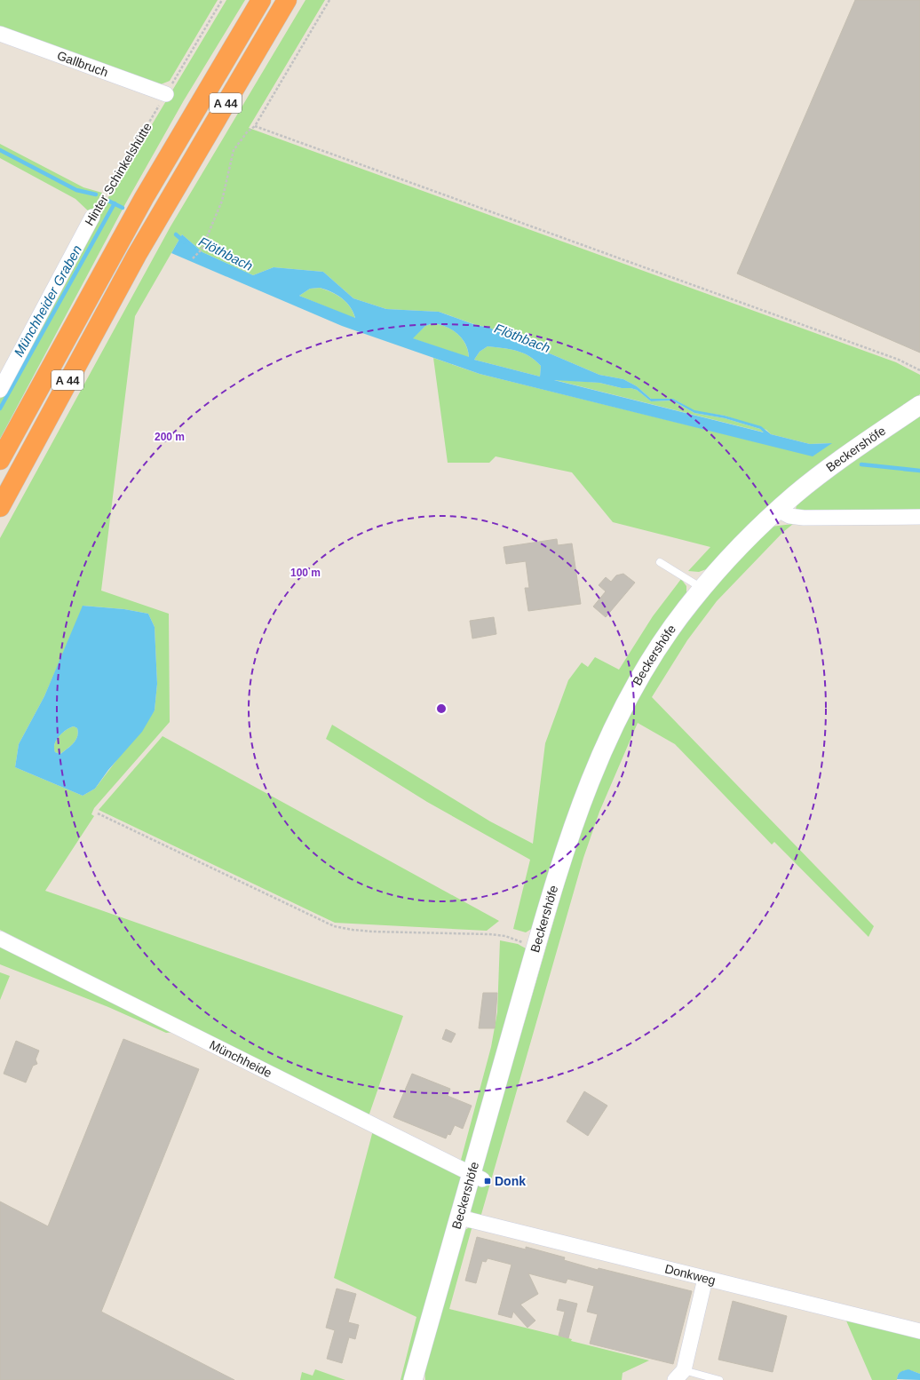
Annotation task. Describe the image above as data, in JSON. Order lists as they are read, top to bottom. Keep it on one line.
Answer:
{"streets":{"highway":["A 44"],"street":["Gallbruch","Hinter Schinkelshütte","Beckershöfe","Münchheide","Donkweg"]},"crossings":[["Gallbruch","Hinter Schinkelshütte"],["Beckershöfe","Münchheide"],["Beckershöfe","Donkweg"]],"water":["Flöthbach","Münchheider Graben"],"places":{"transit":["Donk"]},"rings":["200 m","100 m"]}
